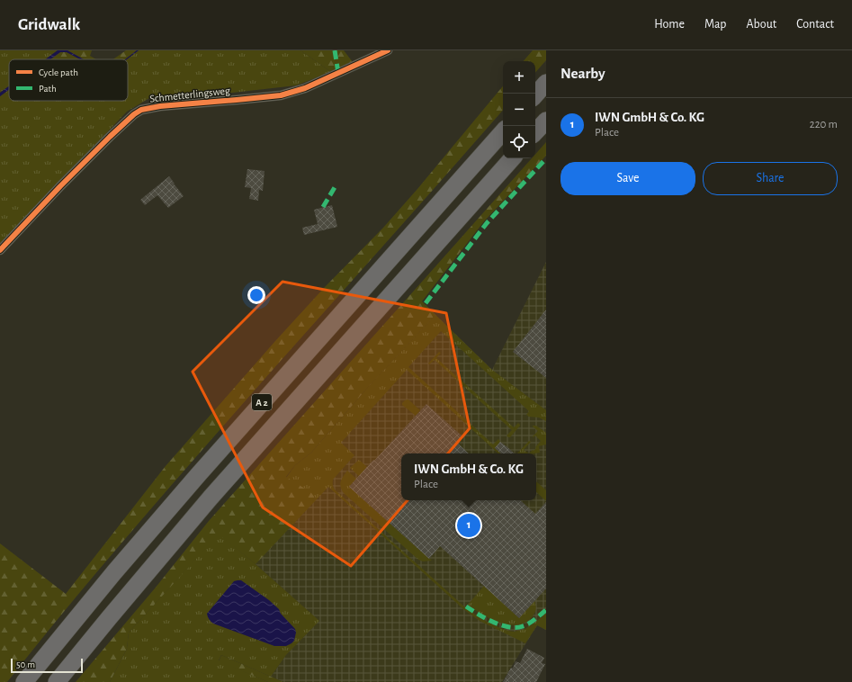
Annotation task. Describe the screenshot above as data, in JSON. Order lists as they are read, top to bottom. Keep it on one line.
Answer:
{"streets":{"highway":["A 2"],"street":["Schmetterlingsweg"]},"legend":["Cycle path","Path"],"scale_bar":"50 m","page":{"header":"Gridwalk","nav":["Home","Map","About","Contact"],"heading":"Nearby","map_buttons":["+","−"],"list":[{"mark":"1","name":"IWN GmbH & Co. KG","note":"Place","value":"220 m"}],"buttons":["Save","Share"],"popup":["IWN GmbH & Co. KG","Place"],"pins":"1","scale":"50 m"}}
